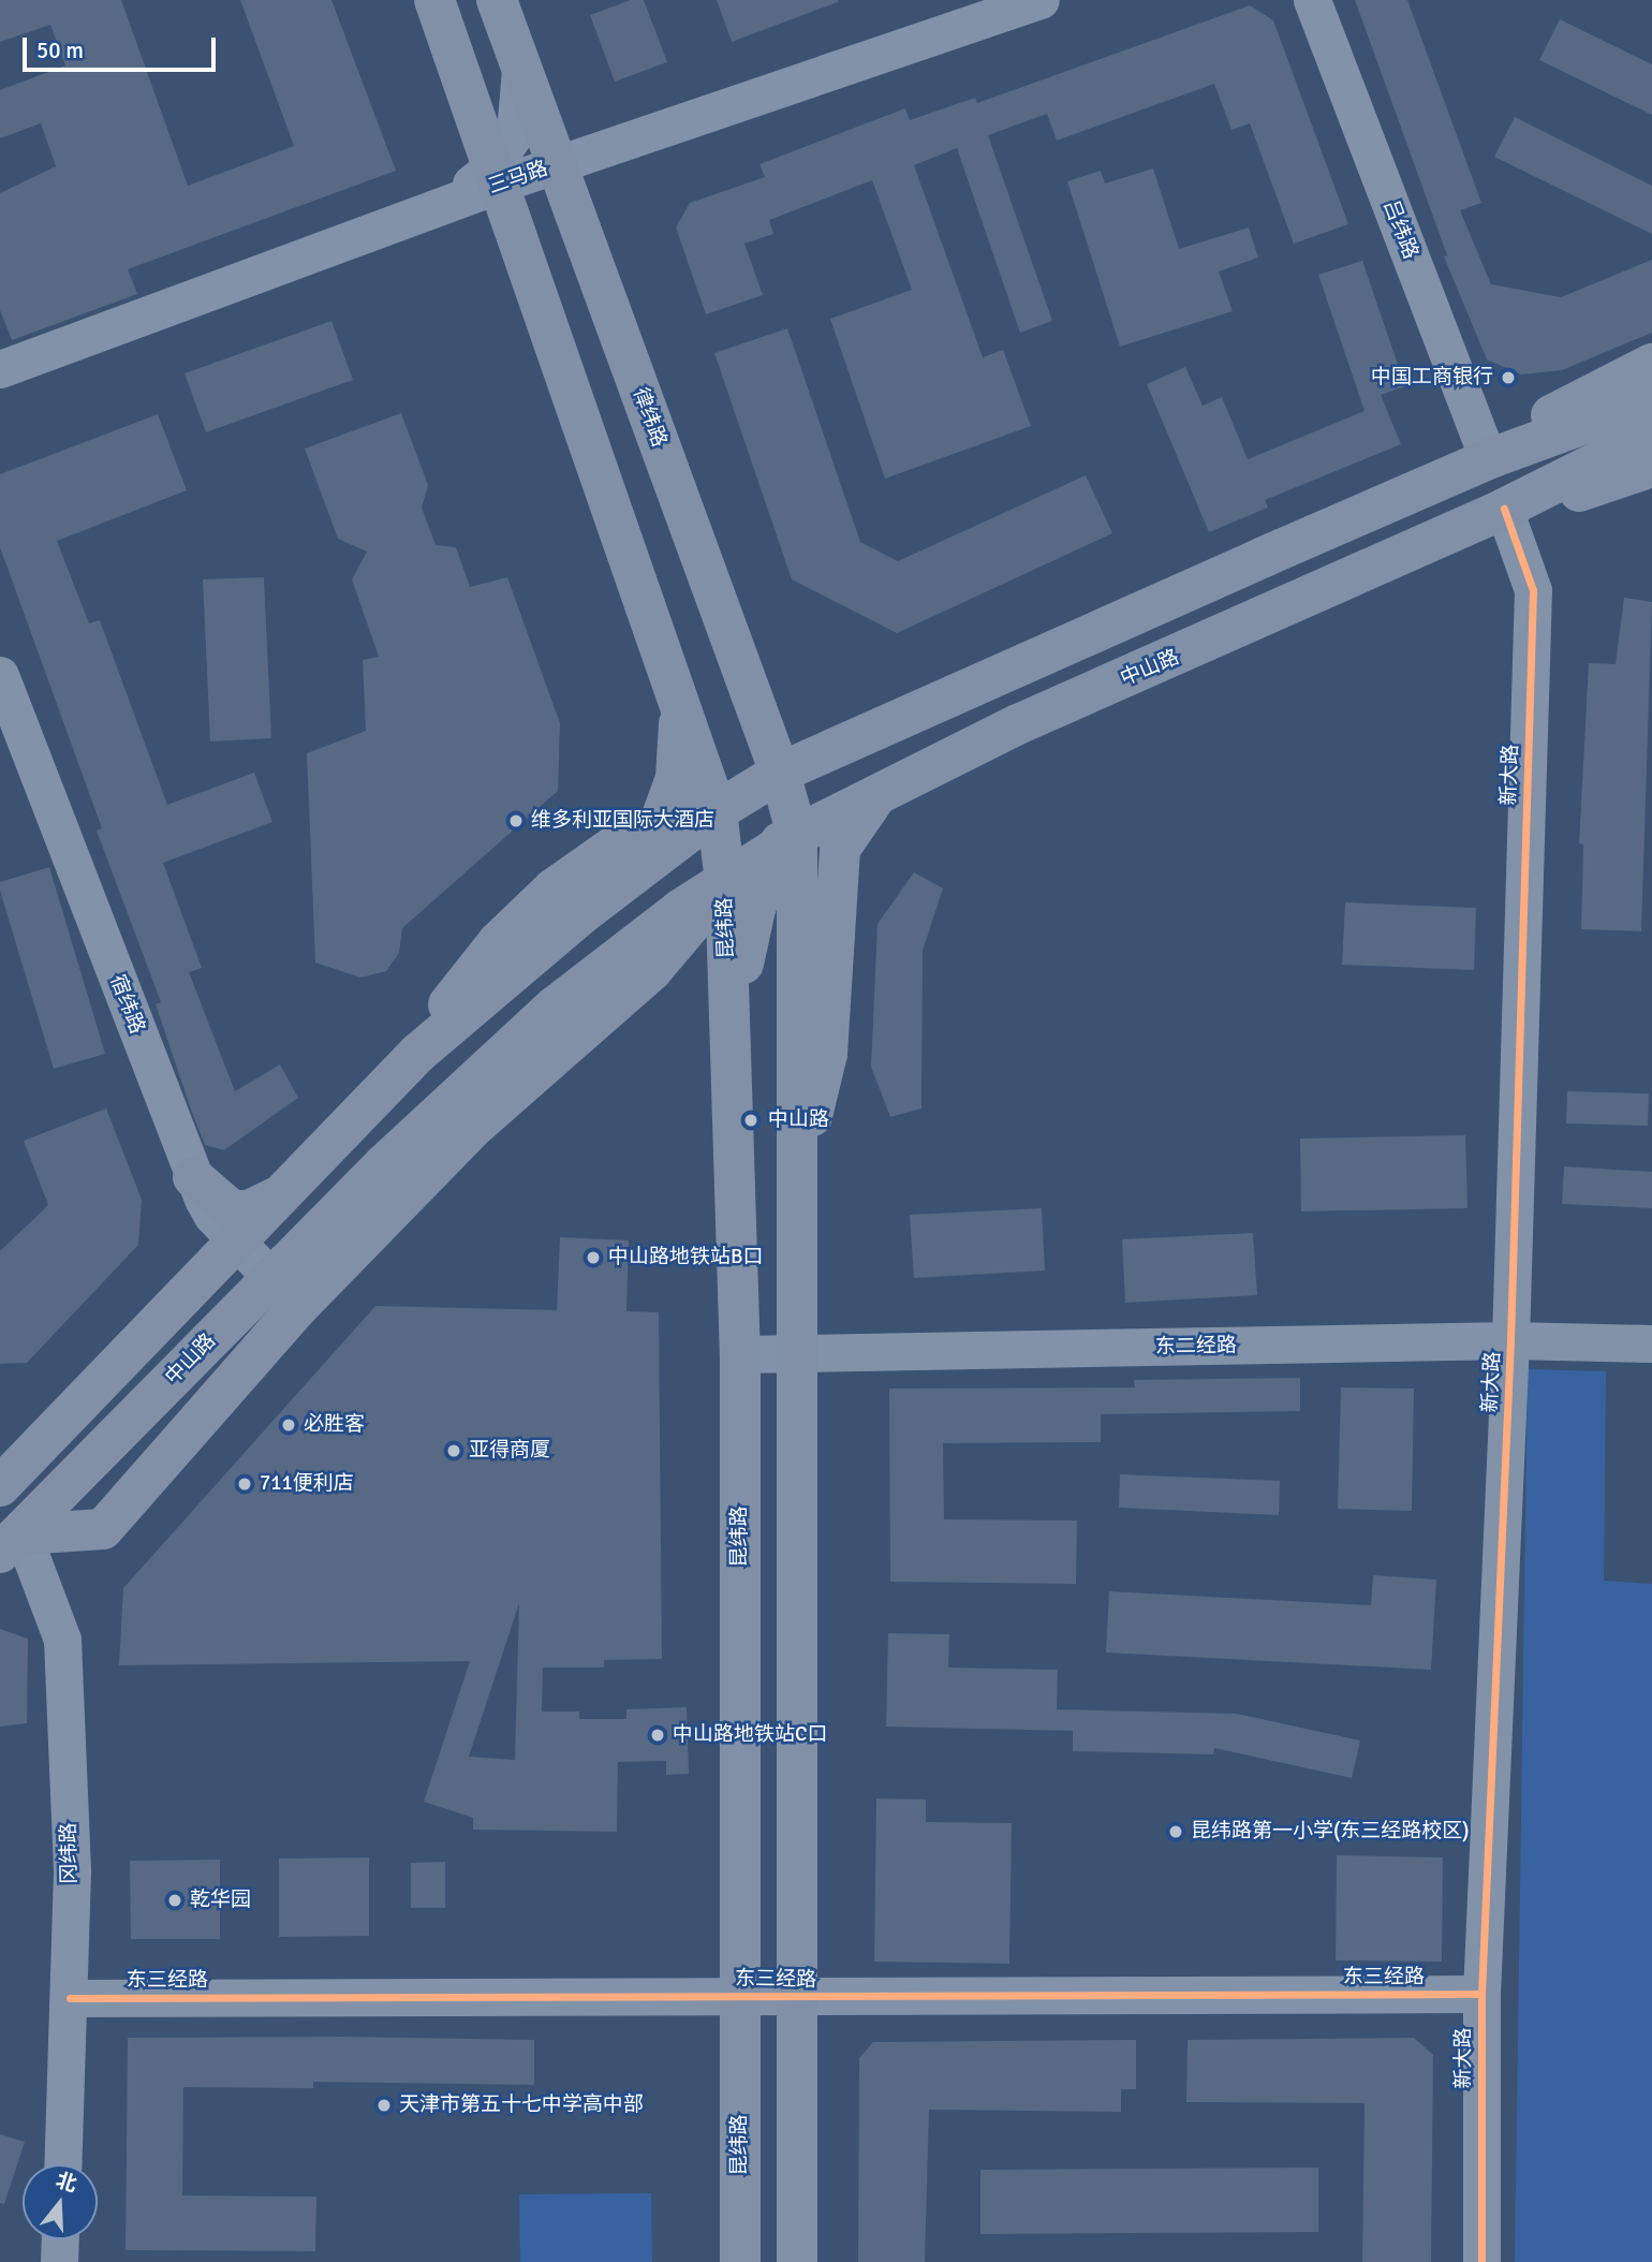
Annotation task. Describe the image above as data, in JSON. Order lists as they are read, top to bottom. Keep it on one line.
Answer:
{"streets":{"main road":["律纬路","中山路","昆纬路"],"street":["三马路","吕纬路","新大路","宿纬路","东二经路","冈纬路","东三经路"]},"crossings":[["三马路","律纬路"],["律纬路","中山路"],["中山路","新大路"],["中山路","昆纬路"],["中山路","宿纬路"],["中山路","冈纬路"],["新大路","东二经路"],["新大路","东三经路"],["昆纬路","东二经路"],["昆纬路","东三经路"],["冈纬路","东三经路"]],"places":["中国工商银行","维多利亚国际大酒店","中山路","中山路地铁站B口","必胜客","亚得商厦","711便利店","中山路地铁站C口","昆纬路第一小学(东三经路校区)","乾华园","天津市第五十七中学高中部"],"scale_bar":"50 m","north":"top"}
